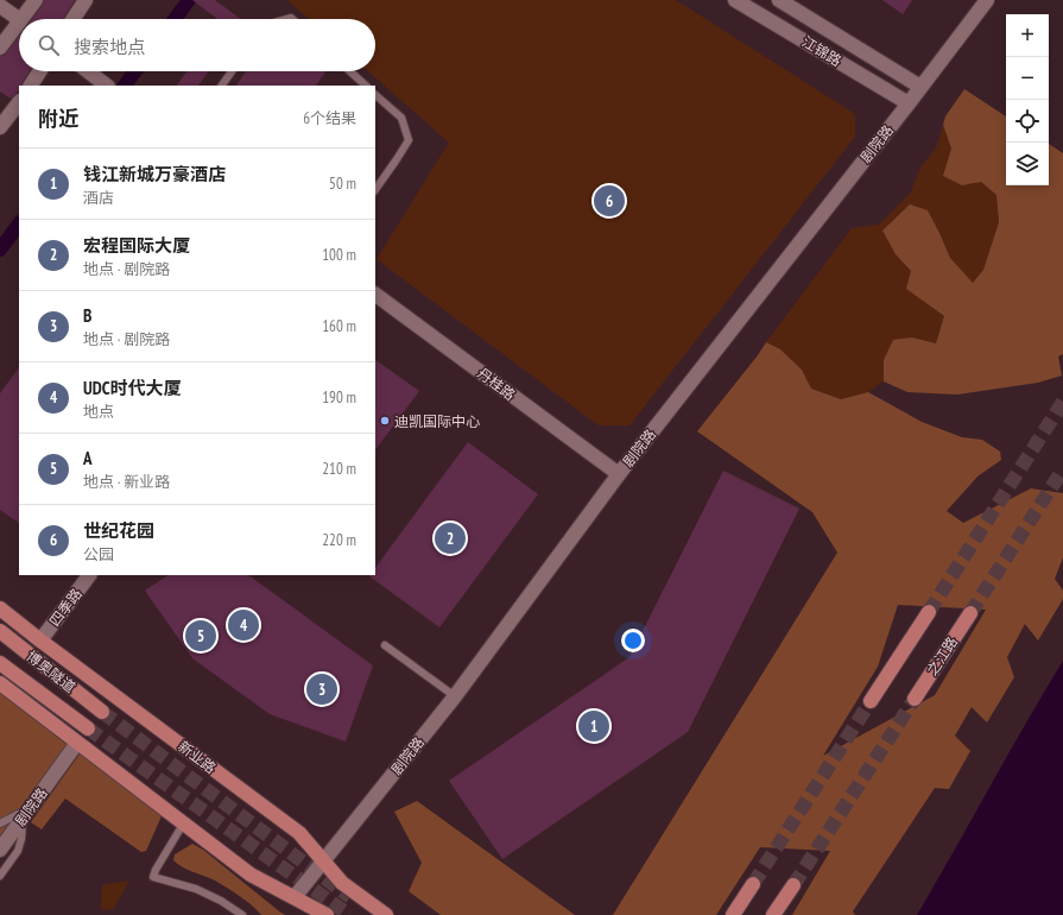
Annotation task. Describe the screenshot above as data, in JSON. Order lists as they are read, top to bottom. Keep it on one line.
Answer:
{"streets":{"main road":["之江路","博奥隧道","新业路"],"street":["江锦路","剧院路","丹桂路","四季路"]},"crossings":[["江锦路","剧院路"],["剧院路","丹桂路"],["剧院路","新业路"],["四季路","新业路"]],"places":["迪凯国际中心"],"page":{"map_buttons":["+","−"],"search":"搜索地点","heading":["附近","6个结果"],"list":[{"mark":"1","name":"钱江新城万豪酒店","note":"酒店","value":"50 m"},{"mark":"2","name":"宏程国际大厦","note":"地点 · 剧院路","value":"100 m"},{"mark":"3","name":"B","note":"地点 · 剧院路","value":"160 m"},{"mark":"4","name":"UDC时代大厦","note":"地点","value":"190 m"},{"mark":"5","name":"A","note":"地点 · 新业路","value":"210 m"},{"mark":"6","name":"世纪花园","note":"公园","value":"220 m"}],"pins":["6","2","4","5","3","1"]}}
